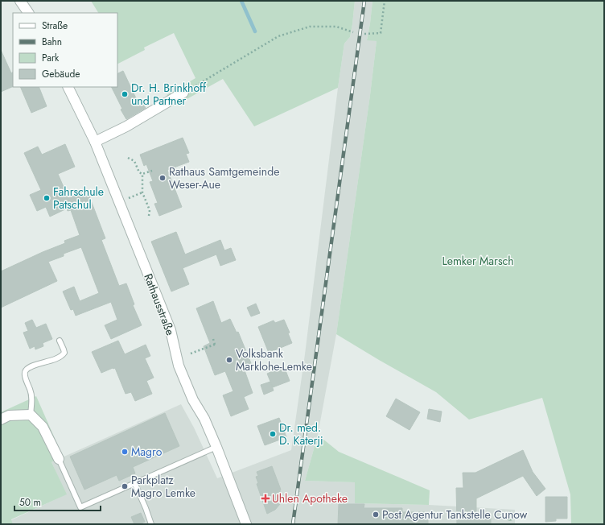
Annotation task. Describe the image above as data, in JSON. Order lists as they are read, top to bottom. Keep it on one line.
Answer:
{"streets":{"street":["Rathausstraße"]},"parks":["Lemker Marsch"],"places":{"other":["Dr. H. Brinkhoff und Partner","Rathaus Samtgemeinde Weser-Aue","Fahrschule Patschul","Volksbank Marklohe-Lemke","Dr. med. D. Katerji","Magro","Parkplatz Magro Lemke","Post Agentur Tankstelle Cunow"],"health":["Uhlen Apotheke"]},"legend":["Straße","Bahn","Park","Gebäude"],"scale_bar":"50 m"}
